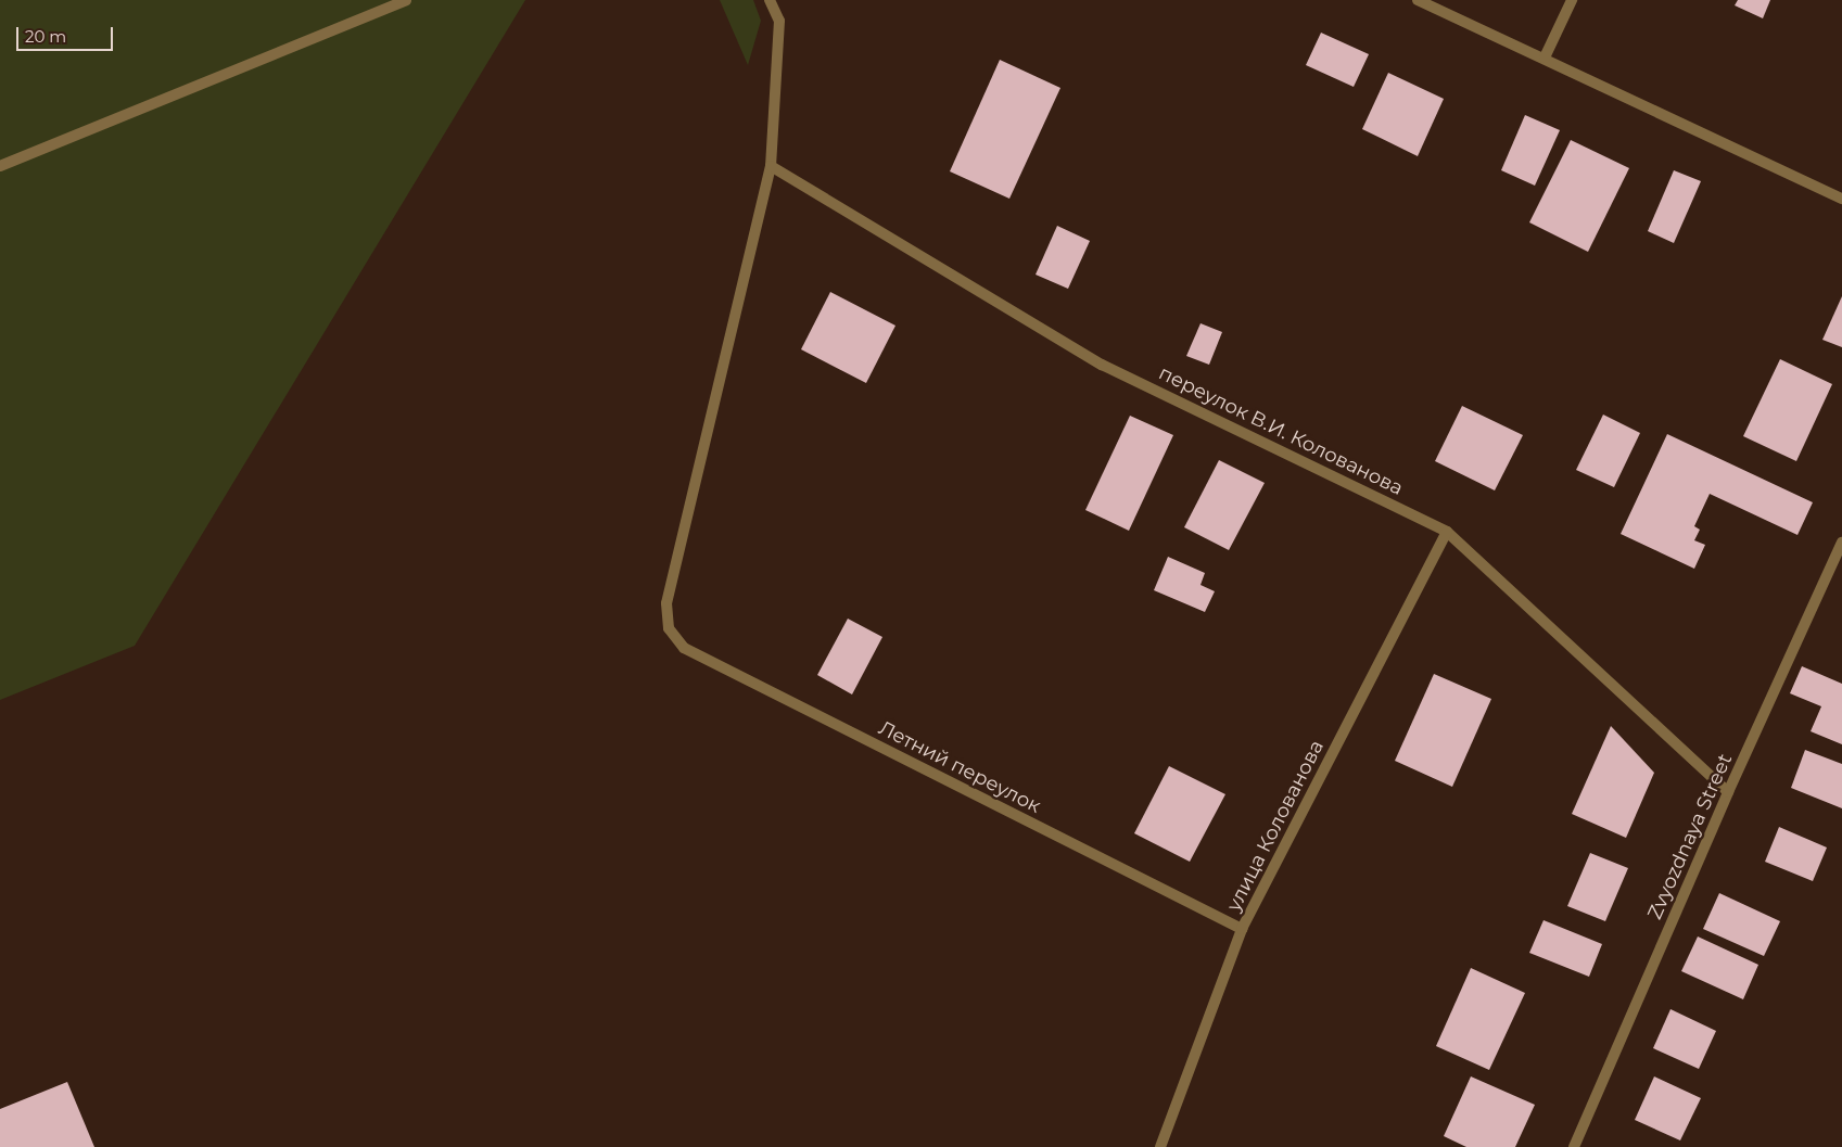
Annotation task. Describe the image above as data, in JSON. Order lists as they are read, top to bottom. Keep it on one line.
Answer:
{"streets":{"street":["переулок В.И. Колованова","Летний переулок","улица Колованова","Zvyozdnaya Street"]},"crossings":[["переулок В.И. Колованова","Летний переулок"],["переулок В.И. Колованова","улица Колованова"],["переулок В.И. Колованова","Zvyozdnaya Street"],["Летний переулок","улица Колованова"]],"scale_bar":"20 m"}
